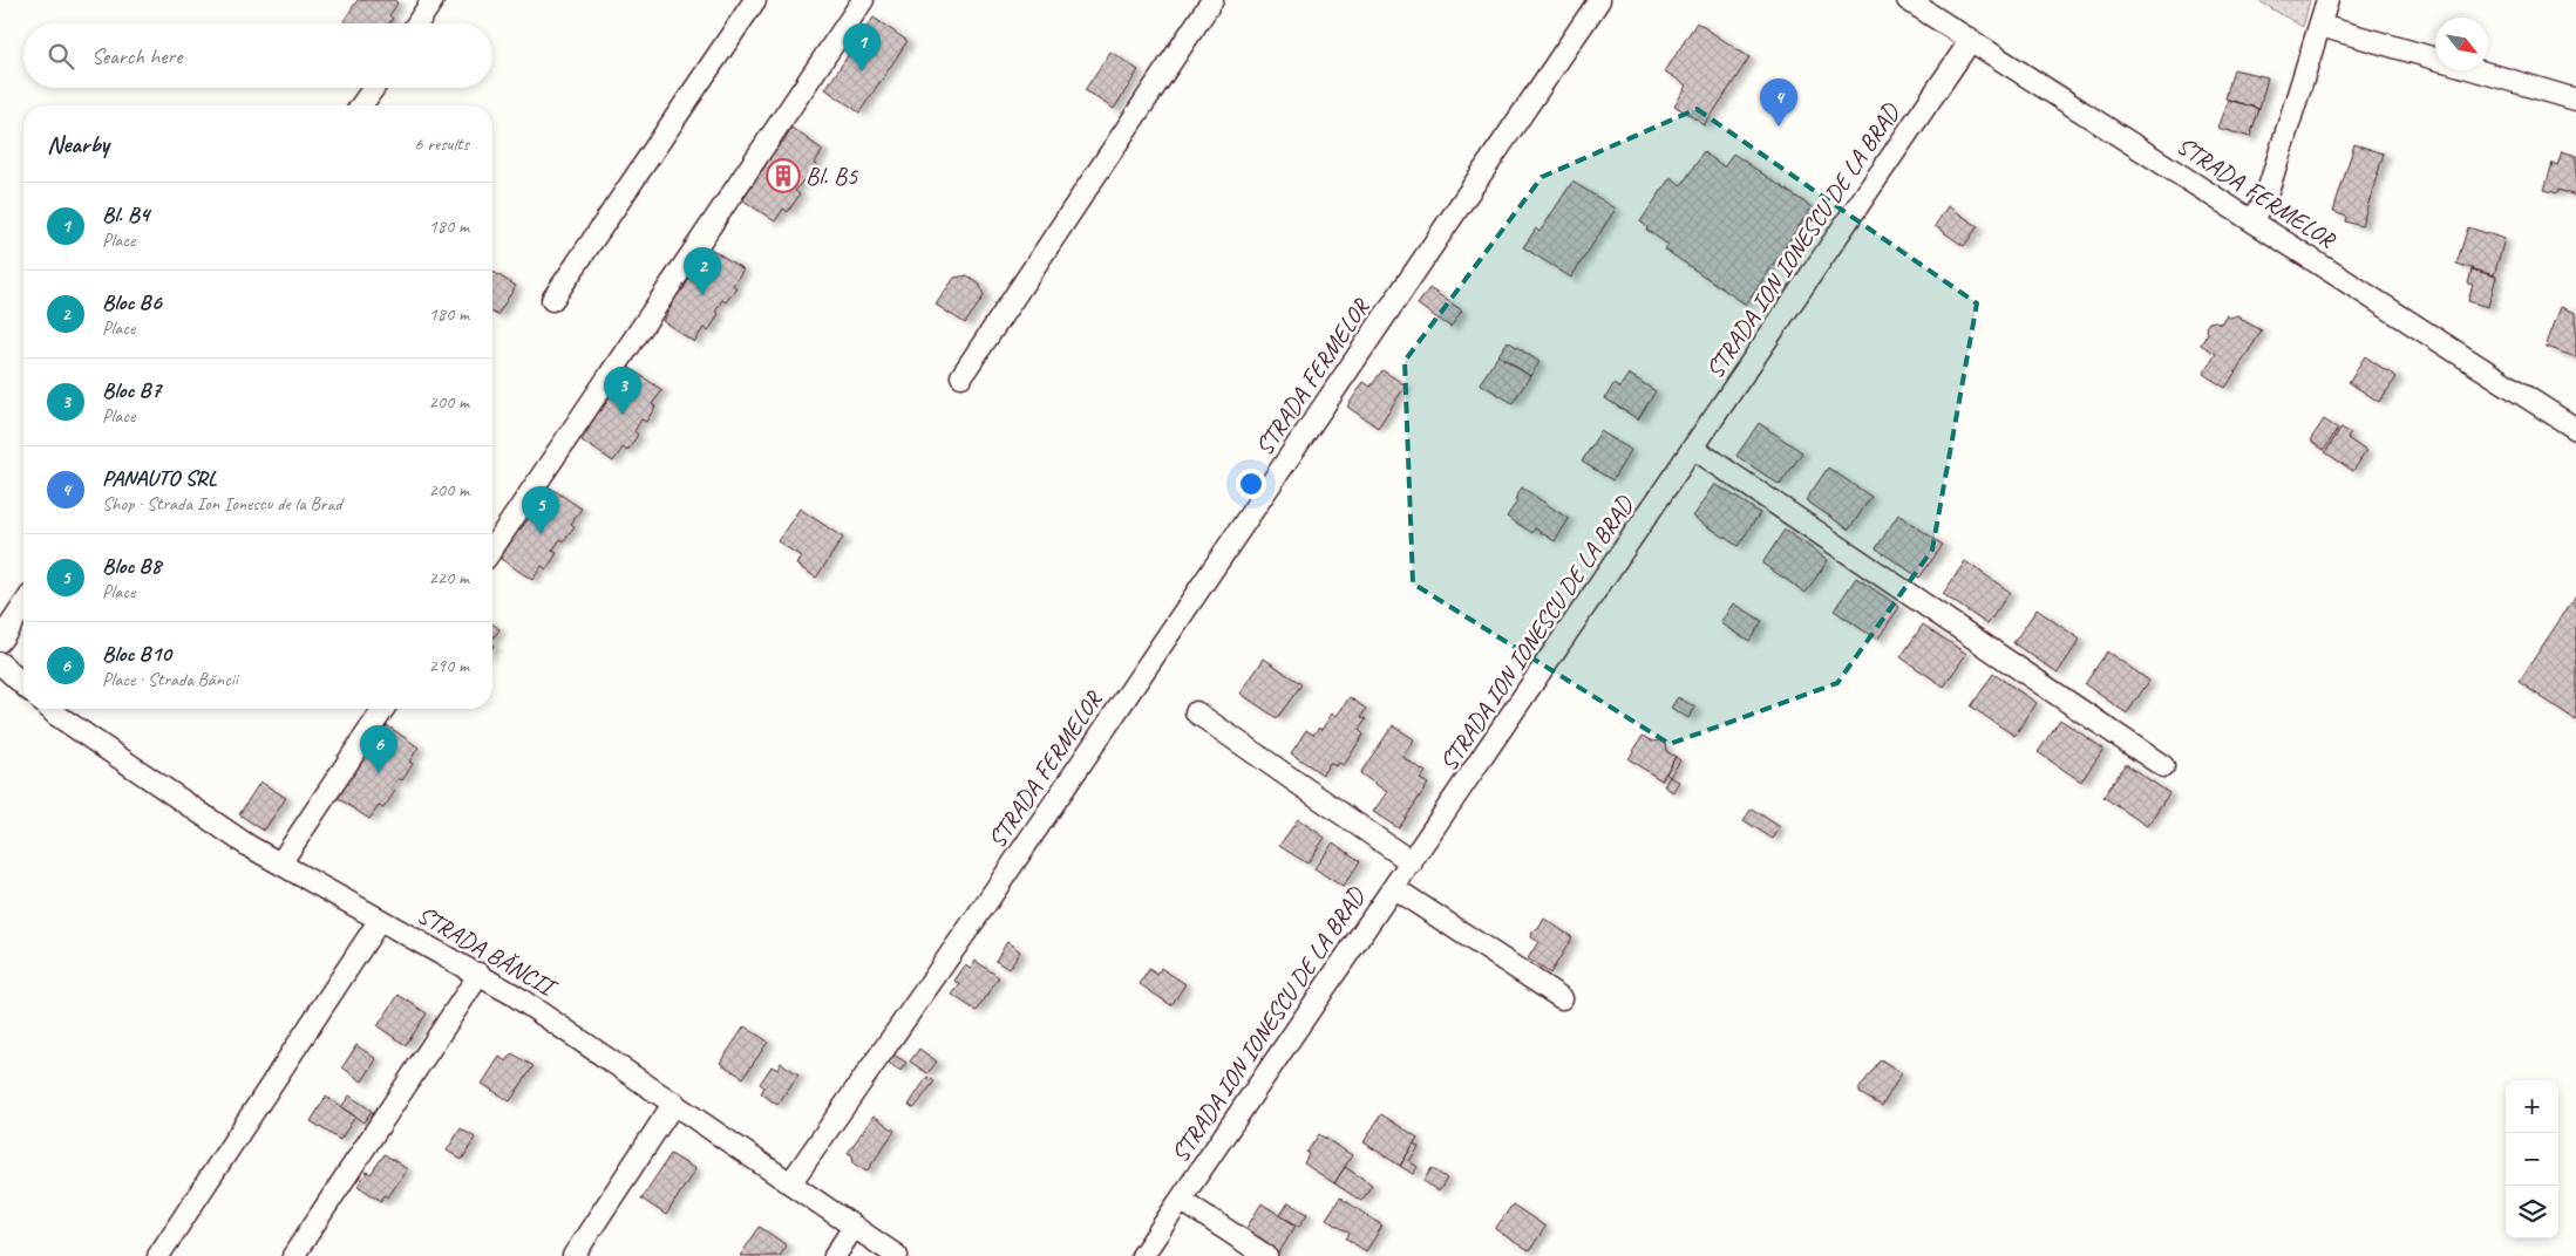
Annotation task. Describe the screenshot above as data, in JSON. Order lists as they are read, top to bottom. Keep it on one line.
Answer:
{"streets":{"street":["STRADA FERMELOR","STRADA ION IONESCU DE LA BRAD","STRADA BĂNCII"]},"crossings":[["STRADA FERMELOR","STRADA ION IONESCU DE LA BRAD"],["STRADA FERMELOR","STRADA BĂNCII"]],"places":{"building":["Bl. B5"]},"north":"bottom right","page":{"pins":["1","4","2","3","5","6"],"search":"Search here","heading":["Nearby","6 results"],"list":[{"mark":"1","name":"Bl. B4","note":"Place","value":"180 m"},{"mark":"2","name":"Bloc B6","note":"Place","value":"180 m"},{"mark":"3","name":"Bloc B7","note":"Place","value":"200 m"},{"mark":"4","name":"PANAUTO SRL","note":"Shop · Strada Ion Ionescu de la Brad","value":"200 m"},{"mark":"5","name":"Bloc B8","note":"Place","value":"220 m"},{"mark":"6","name":"Bloc B10","note":"Place · Strada Băncii","value":"290 m"}],"map_buttons":["+","−"]}}
